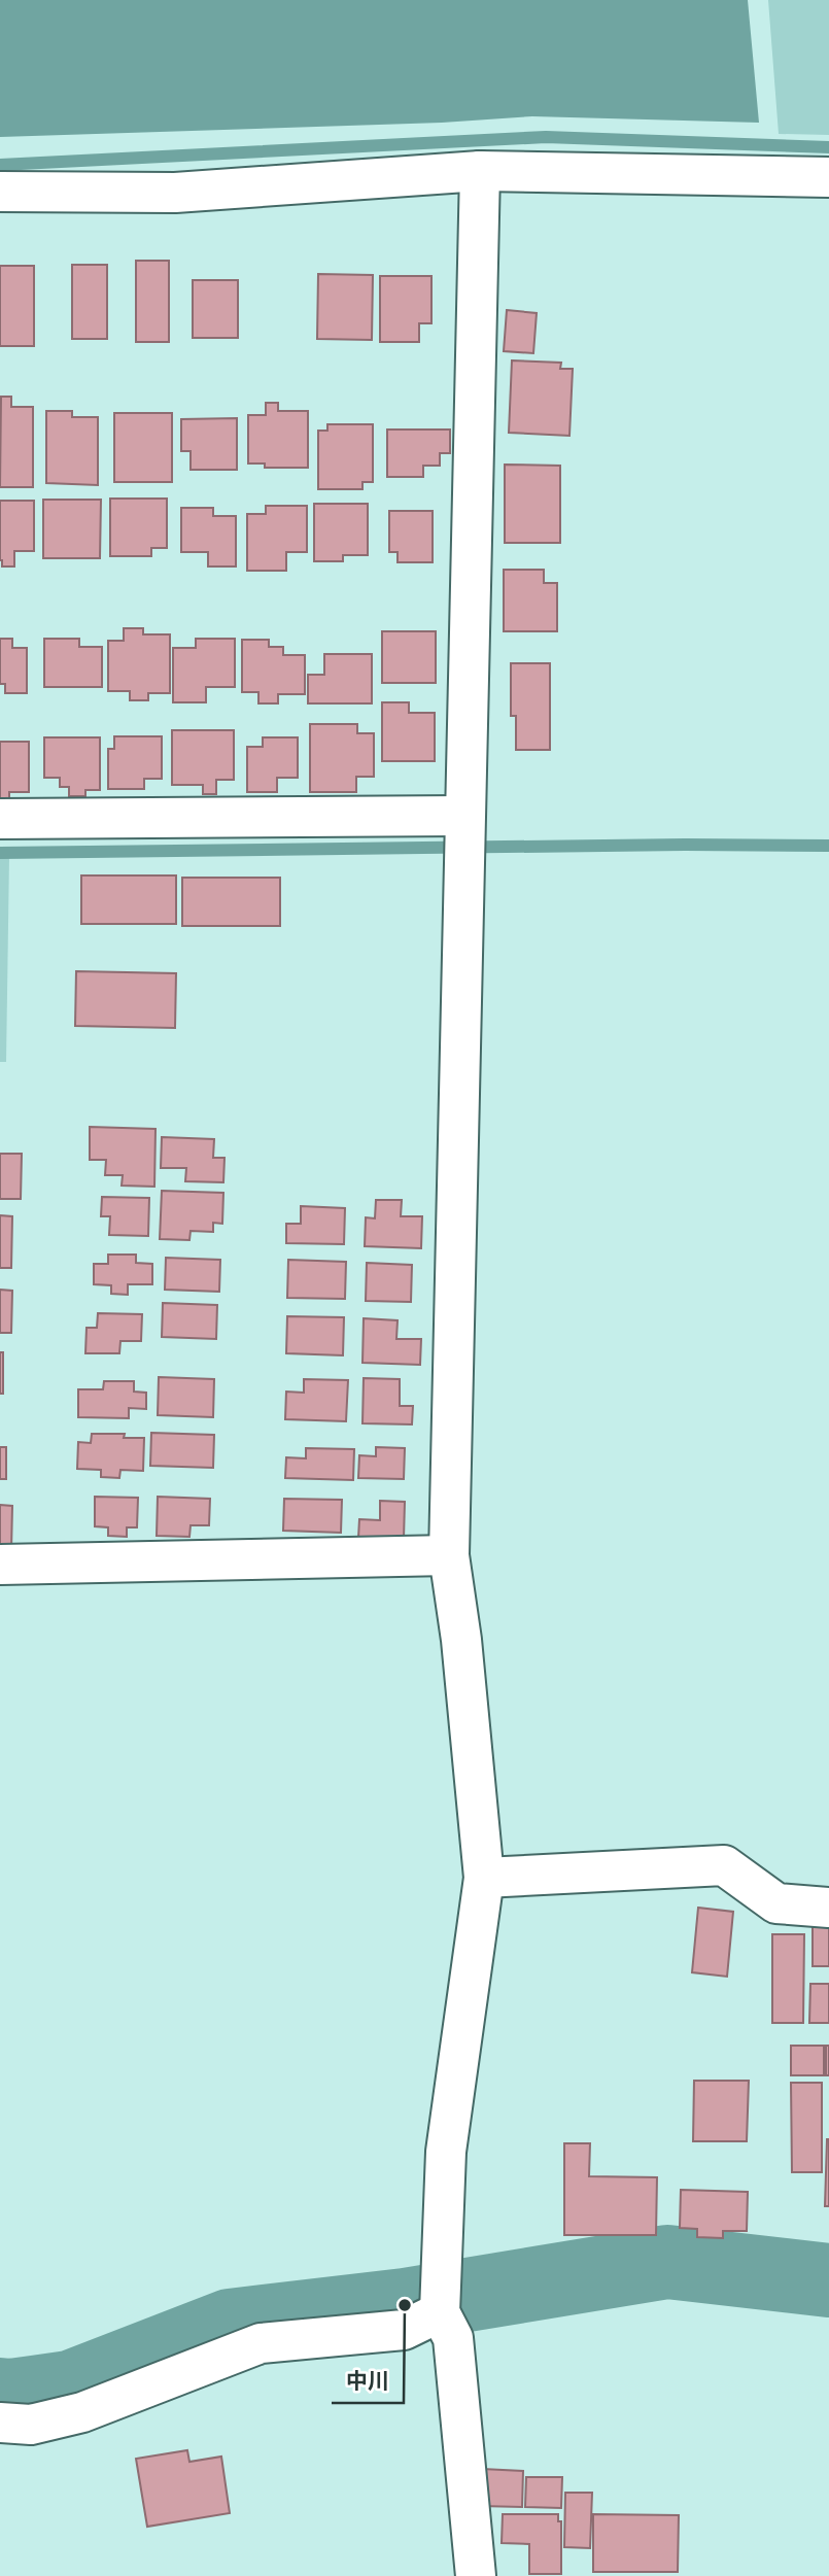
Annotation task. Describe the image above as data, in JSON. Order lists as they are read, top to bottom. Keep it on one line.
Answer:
{"places":["中川"]}
